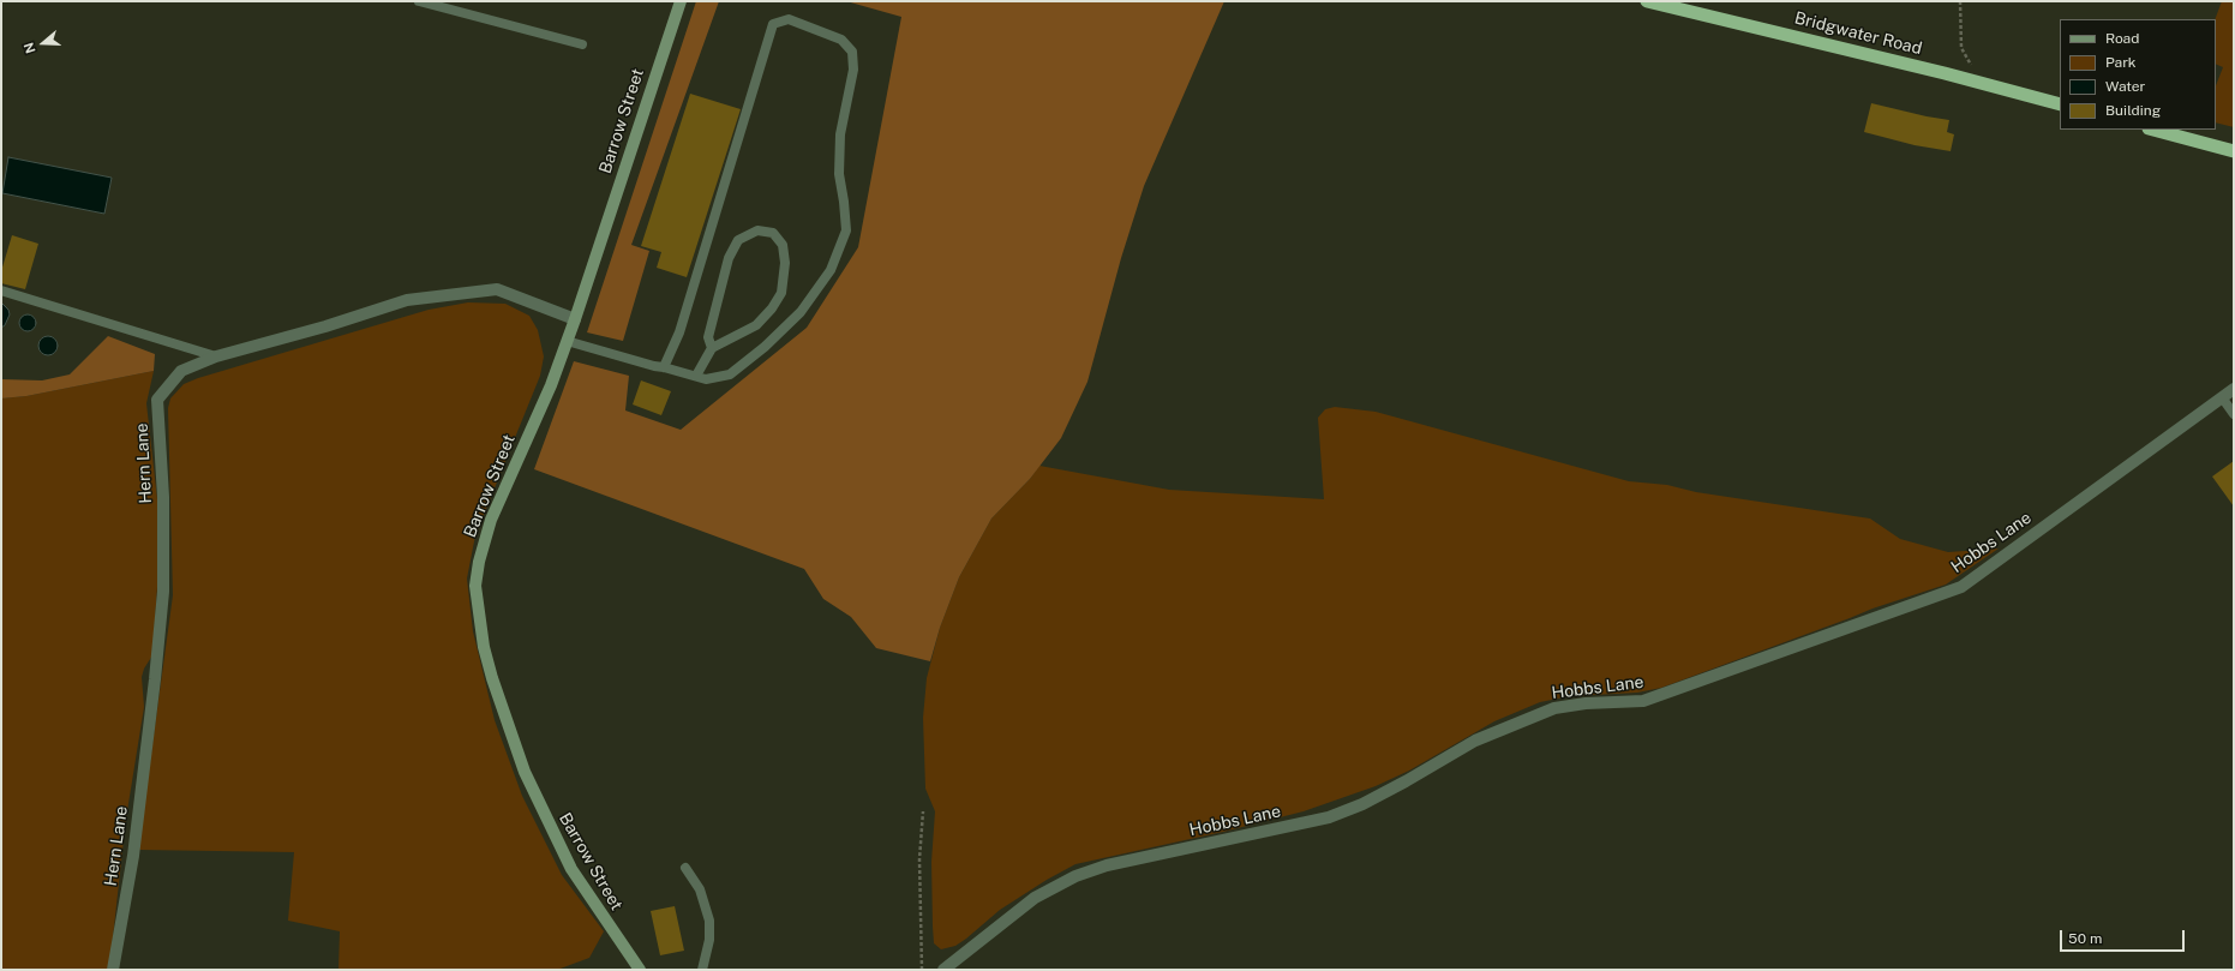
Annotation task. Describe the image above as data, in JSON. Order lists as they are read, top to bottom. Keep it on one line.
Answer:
{"streets":{"highway":["Bridgwater Road"],"main road":["Barrow Street"],"street":["Hern Lane","Hobbs Lane"]},"crossings":[["Barrow Street","Hern Lane"]],"legend":["Road","Park","Water","Building"],"scale_bar":"50 m","north":"left"}
